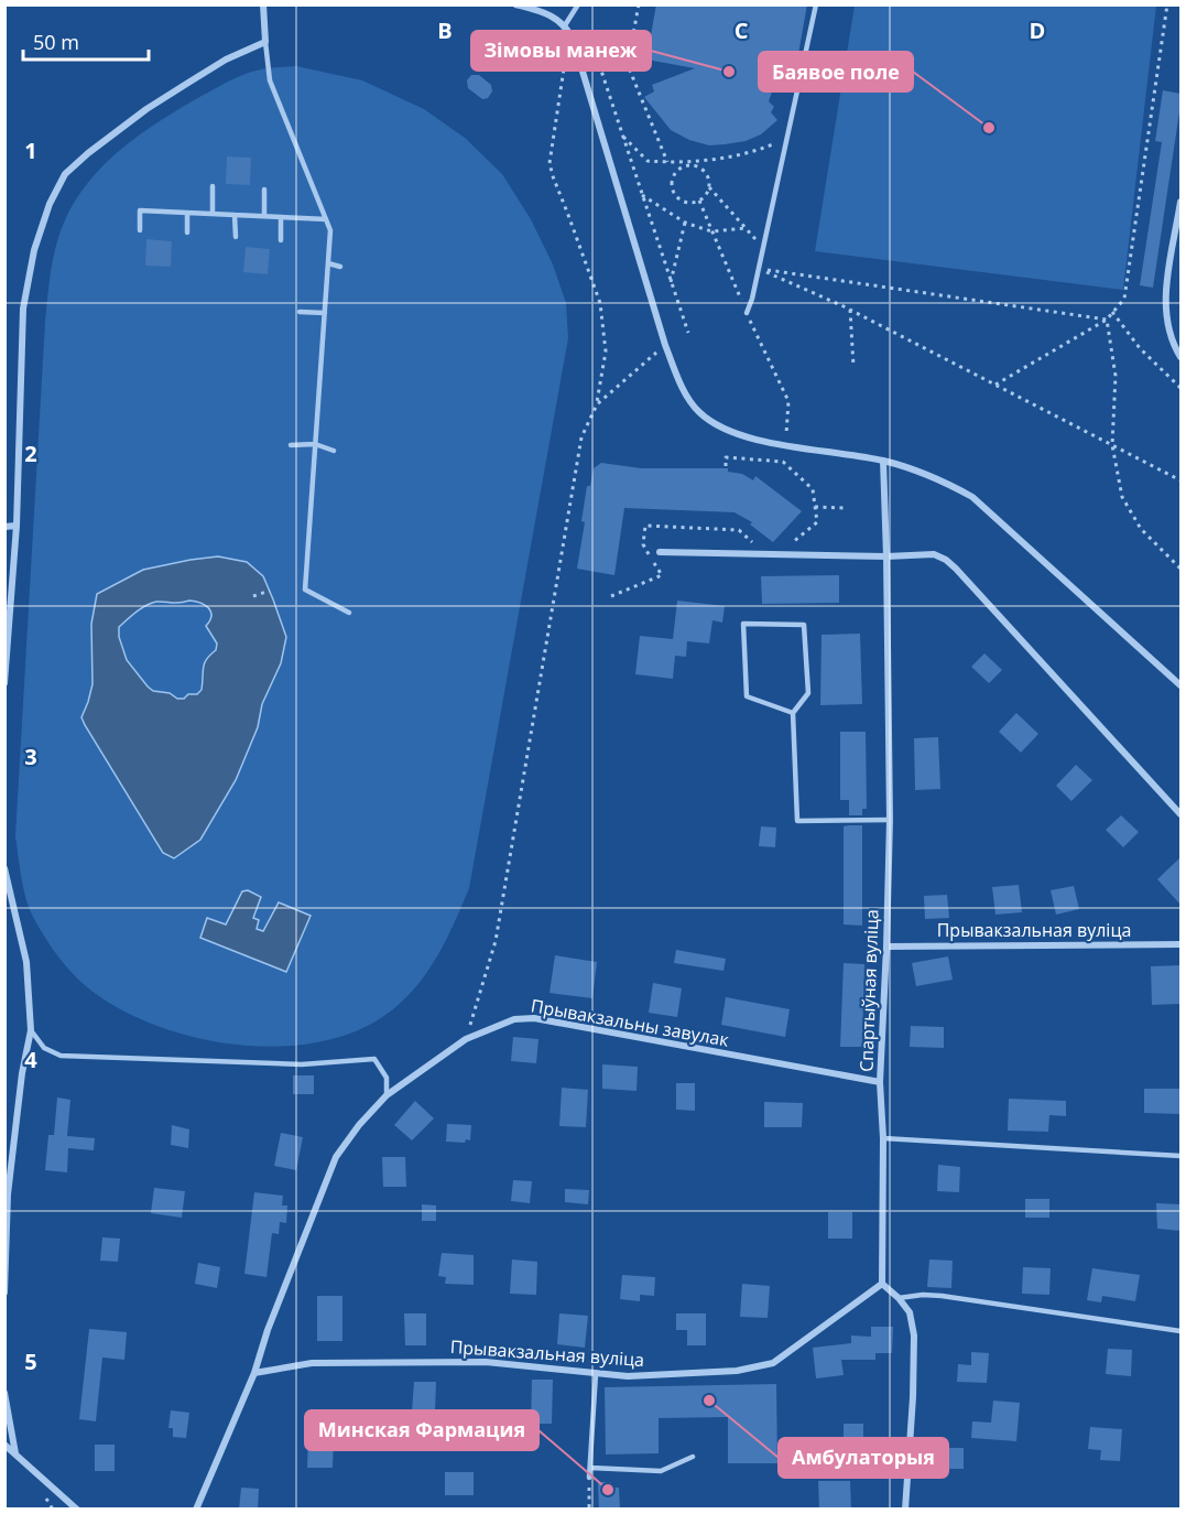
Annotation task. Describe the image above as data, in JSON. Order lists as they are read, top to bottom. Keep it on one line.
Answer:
{"streets":{"street":["Прывакзальная вуліца","Спартыўная вуліца","Прывакзальны завулак"]},"crossings":[["Прывакзальная вуліца","Спартыўная вуліца"],["Прывакзальная вуліца","Прывакзальны завулак"],["Спартыўная вуліца","Прывакзальны завулак"]],"places":["Зімовы манеж","Баявое поле","Амбулаторыя","Минская Фармация"],"scale_bar":"50 m","grid":{"columns":["B","C","D"],"rows":["1","2","3","4","5"]}}
